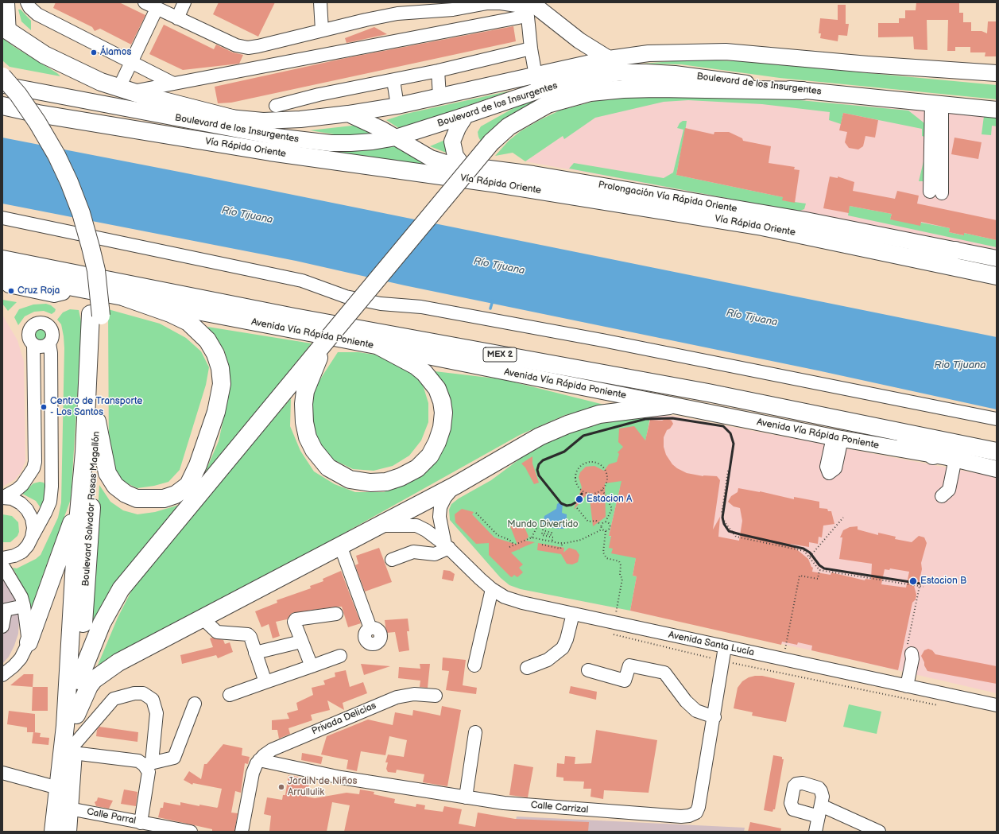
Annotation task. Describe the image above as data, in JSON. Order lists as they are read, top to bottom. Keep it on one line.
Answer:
{"streets":{"highway":["Vía Rápida Oriente","Avenida Vía Rápida Poniente","MEX 2","Boulevard Salvador Rosas Magallón"],"main road":["Boulevard de los Insurgentes","Prolongación Vía Rápida Oriente"],"street":["Avenida Santa Lucía","Privada Delicias","Calle Carrizal","Calle Parral"]},"crossings":[["Boulevard de los Insurgentes","Prolongación Vía Rápida Oriente"],["Boulevard de los Insurgentes","Boulevard Salvador Rosas Magallón"],["Boulevard Salvador Rosas Magallón","Calle Parral"],["Avenida Santa Lucía","Calle Carrizal"],["Privada Delicias","Calle Carrizal"]],"water":["Río Tijuana","Rio Tijuana"],"parks":["Mundo Divertido"],"places":["Álamos","Cruz Roja","Centro de Transporte - Los Santos","Estacion A","Estacion B","JardiN de Niños Arrullulik"]}
